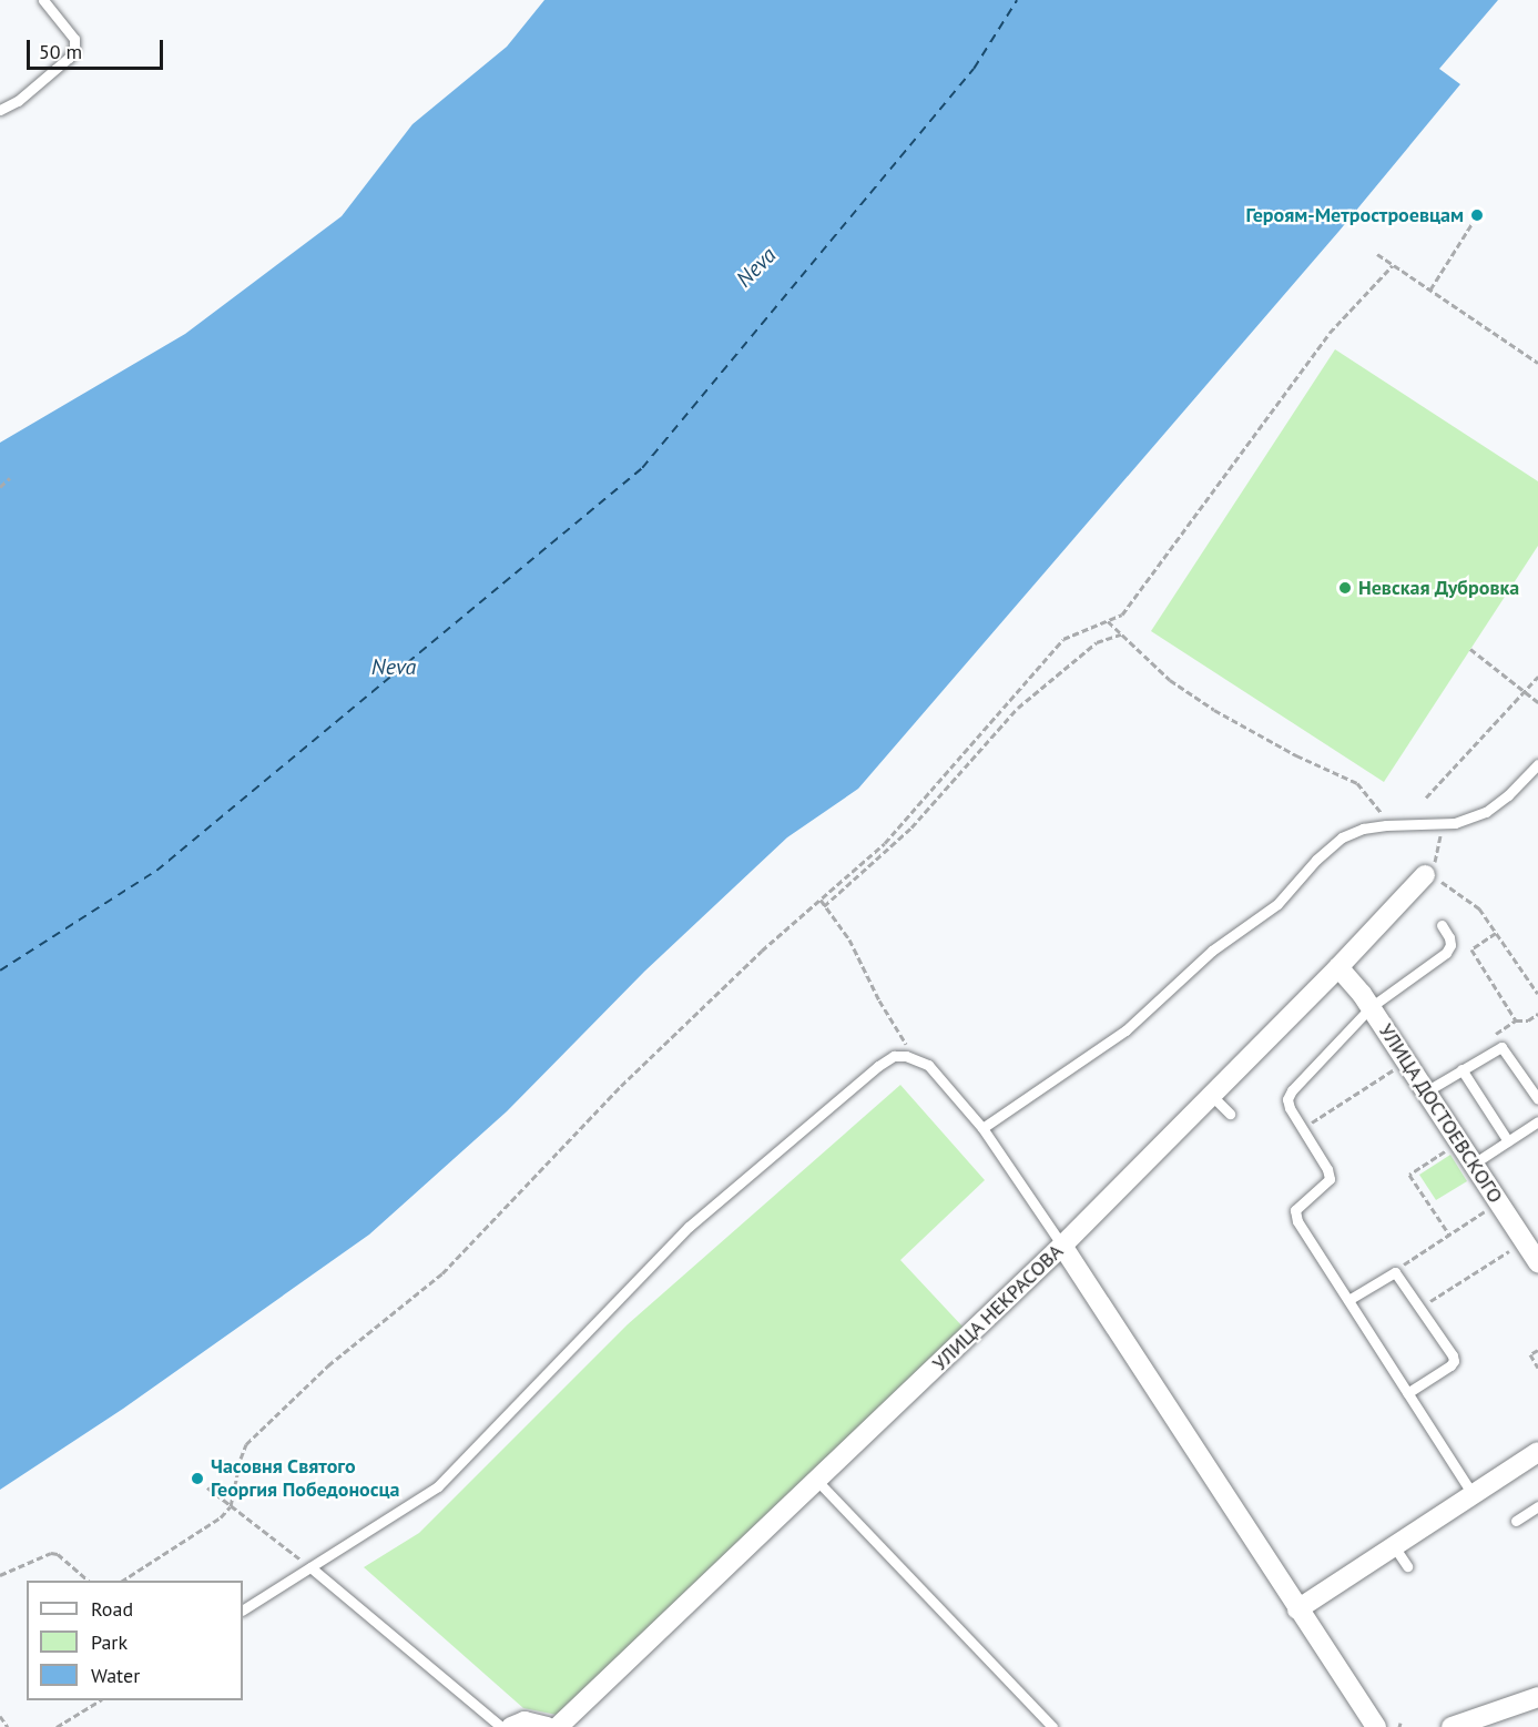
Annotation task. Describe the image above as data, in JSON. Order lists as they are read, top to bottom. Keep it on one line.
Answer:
{"streets":{"street":["УЛИЦА ДОСТОЕВСКОГО","УЛИЦА НЕКРАСОВА"]},"crossings":[["УЛИЦА ДОСТОЕВСКОГО","УЛИЦА НЕКРАСОВА"]],"water":["Neva"],"places":["Героям-Метростроевцам","Невская Дубровка","Часовня Святого Георгия Победоносца"],"legend":["Road","Park","Water"],"scale_bar":"50 m"}
